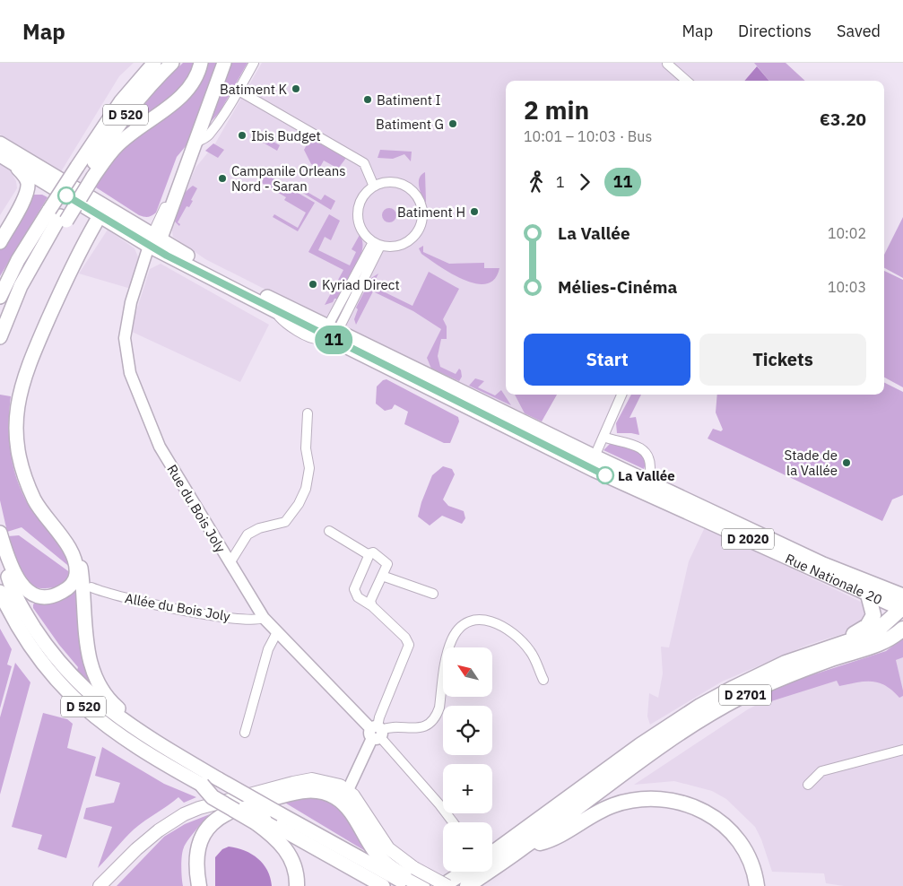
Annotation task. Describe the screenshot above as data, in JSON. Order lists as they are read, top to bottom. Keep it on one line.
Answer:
{"streets":{"highway":["D 2701"],"main road":["D 520","D 2020","Rue Nationale 20"],"street":["Rue du Bois Joly","Allée du Bois Joly"]},"crossings":[["Rue du Bois Joly","Allée du Bois Joly"],["Rue Nationale 20","D 2701"]],"places":["Batiment K","Batiment I","Batiment G","Ibis Budget","Campanile Orleans Nord - Saran","Batiment H","Kyriad Direct","Stade de la Vallée","La Vallée"],"lines":["bus line 11"],"north":"top left","page":{"header":"Map","nav":["Map","Directions","Saved"],"on_map":"11","heading":["2 min","10:01 – 10:03 · Bus","€3.20"],"legs":["1","11"],"list":[{"name":"La Vallée","value":"10:02"},{"name":"Mélies-Cinéma","value":"10:03"}],"buttons":["Start","Tickets"],"map_buttons":["+","−"]}}
